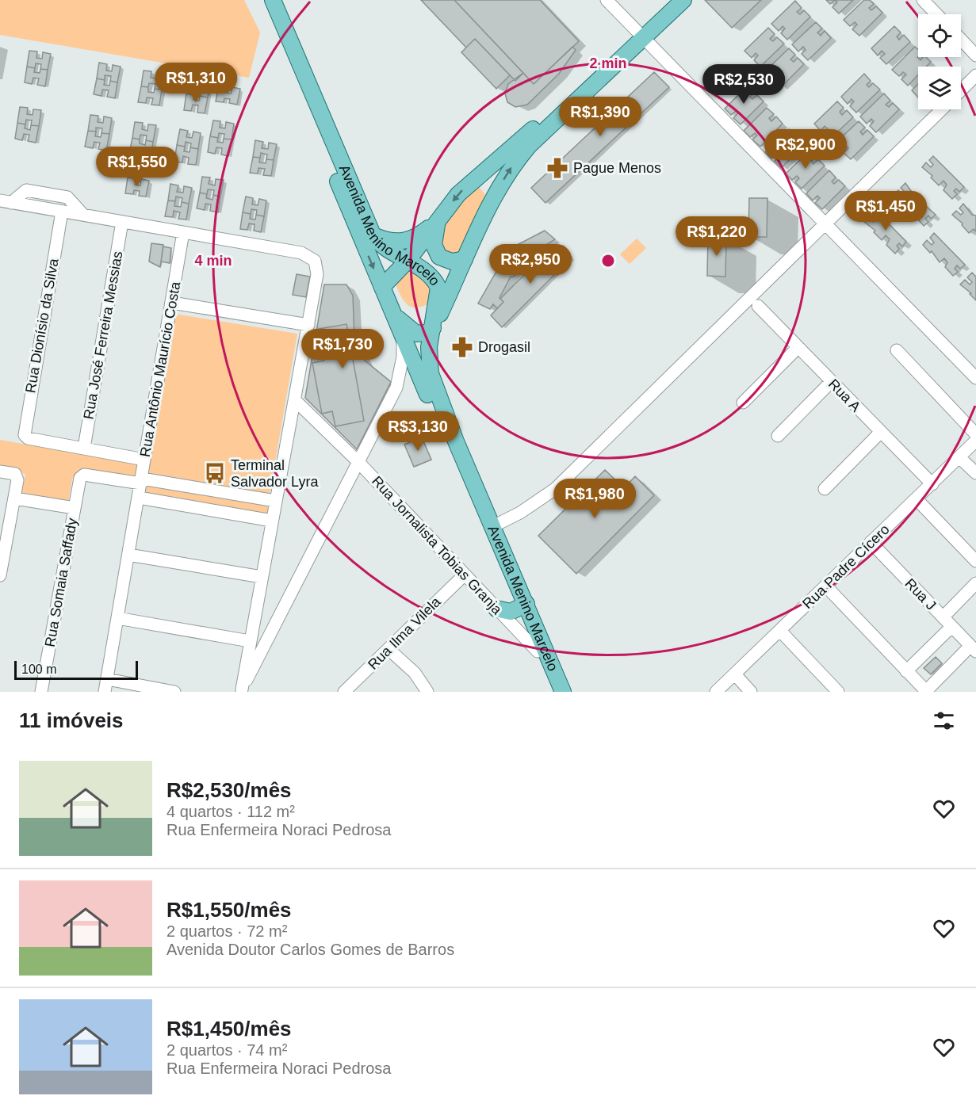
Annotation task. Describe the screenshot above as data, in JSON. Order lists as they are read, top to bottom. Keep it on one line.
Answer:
{"streets":{"main road":["Avenida Menino Marcelo"],"street":["Rua Dionísio da Silva","Rua José Ferreira Messias","Rua Antônio Maurício Costa","Rua A","Rua Jornalista Tobias Granja","Rua Padre Cícero","Rua Somaia Saffady","Rua J","Rua Ilma Vilela"]},"crossings":[["Avenida Menino Marcelo","Rua Jornalista Tobias Granja"],["Rua Dionísio da Silva","Rua José Ferreira Messias"],["Rua Antônio Maurício Costa","Rua Somaia Saffady"],["Rua A","Rua Padre Cícero"],["Rua Jornalista Tobias Granja","Rua Ilma Vilela"],["Rua Padre Cícero","Rua J"]],"places":{"pharmacy":["Pague Menos","Drogasil"],"bus stop":["Terminal Salvador Lyra"]},"scale_bar":"100 m","page":{"price":["R$1,310","R$2,530","R$1,390","R$2,900","R$1,550","R$1,450","R$1,220","R$2,950","R$1,730","R$3,130","R$1,980"],"scale":"100 m","heading":"11 imóveis","list":[{"name":"R$2,530/mês","note":"4 quartos · 112 m² · Rua Enfermeira Noraci Pedrosa"},{"name":"R$1,550/mês","note":"2 quartos · 72 m² · Avenida Doutor Carlos Gomes de Barros"},{"name":"R$1,450/mês","note":"2 quartos · 74 m² · Rua Enfermeira Noraci Pedrosa"}]},"rings":["2 min","4 min"]}
